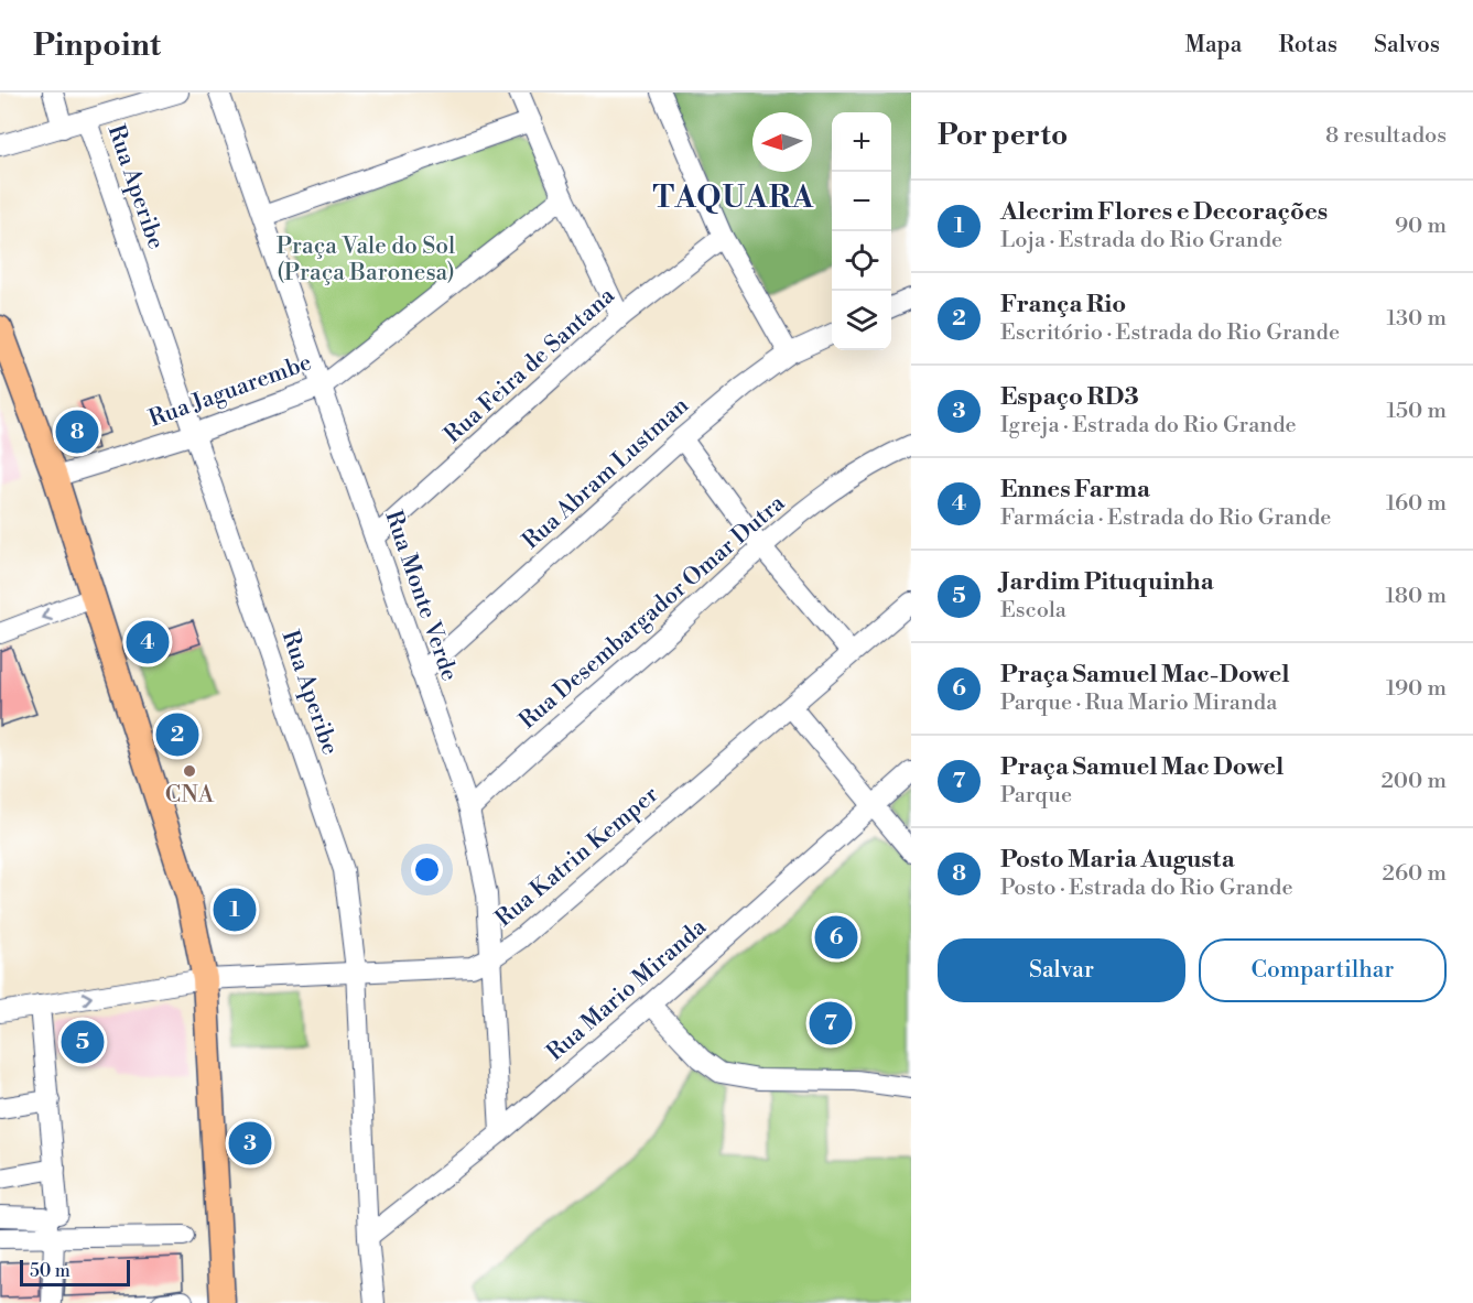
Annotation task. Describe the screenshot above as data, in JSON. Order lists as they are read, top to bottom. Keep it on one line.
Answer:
{"streets":{"street":["Rua Aperibe","Rua Feira de Santana","Rua Jaguarembe","Rua Abram Lustman","Rua Monte Verde","Rua Desembargador Omar Dutra","Rua Katrin Kemper","Rua Mario Miranda"]},"crossings":[["Rua Aperibe","Rua Jaguarembe"],["Rua Aperibe","Rua Katrin Kemper"],["Rua Aperibe","Rua Mario Miranda"],["Rua Feira de Santana","Rua Monte Verde"],["Rua Jaguarembe","Rua Monte Verde"],["Rua Abram Lustman","Rua Monte Verde"],["Rua Monte Verde","Rua Desembargador Omar Dutra"],["Rua Monte Verde","Rua Katrin Kemper"],["Rua Monte Verde","Rua Mario Miranda"]],"districts":["TAQUARA"],"parks":["Praça Vale do Sol (Praça Baronesa)"],"places":["CNA"],"scale_bar":"50 m","north":"left","page":{"header":"Pinpoint","nav":["Mapa","Rotas","Salvos"],"heading":["Por perto","8 resultados"],"map_buttons":["+","−"],"list":[{"mark":"1","name":"Alecrim Flores e Decorações","note":"Loja · Estrada do Rio Grande","value":"90 m"},{"mark":"2","name":"França Rio","note":"Escritório · Estrada do Rio Grande","value":"130 m"},{"mark":"3","name":"Espaço RD3","note":"Igreja · Estrada do Rio Grande","value":"150 m"},{"mark":"4","name":"Ennes Farma","note":"Farmácia · Estrada do Rio Grande","value":"160 m"},{"mark":"5","name":"Jardim Pituquinha","note":"Escola","value":"180 m"},{"mark":"6","name":"Praça Samuel Mac-Dowel","note":"Parque · Rua Mario Miranda","value":"190 m"},{"mark":"7","name":"Praça Samuel Mac Dowel","note":"Parque","value":"200 m"},{"mark":"8","name":"Posto Maria Augusta","note":"Posto · Estrada do Rio Grande","value":"260 m"}],"pins":["8","4","2","1","6","7","5","3"],"buttons":["Salvar","Compartilhar"],"scale":"50 m"}}
